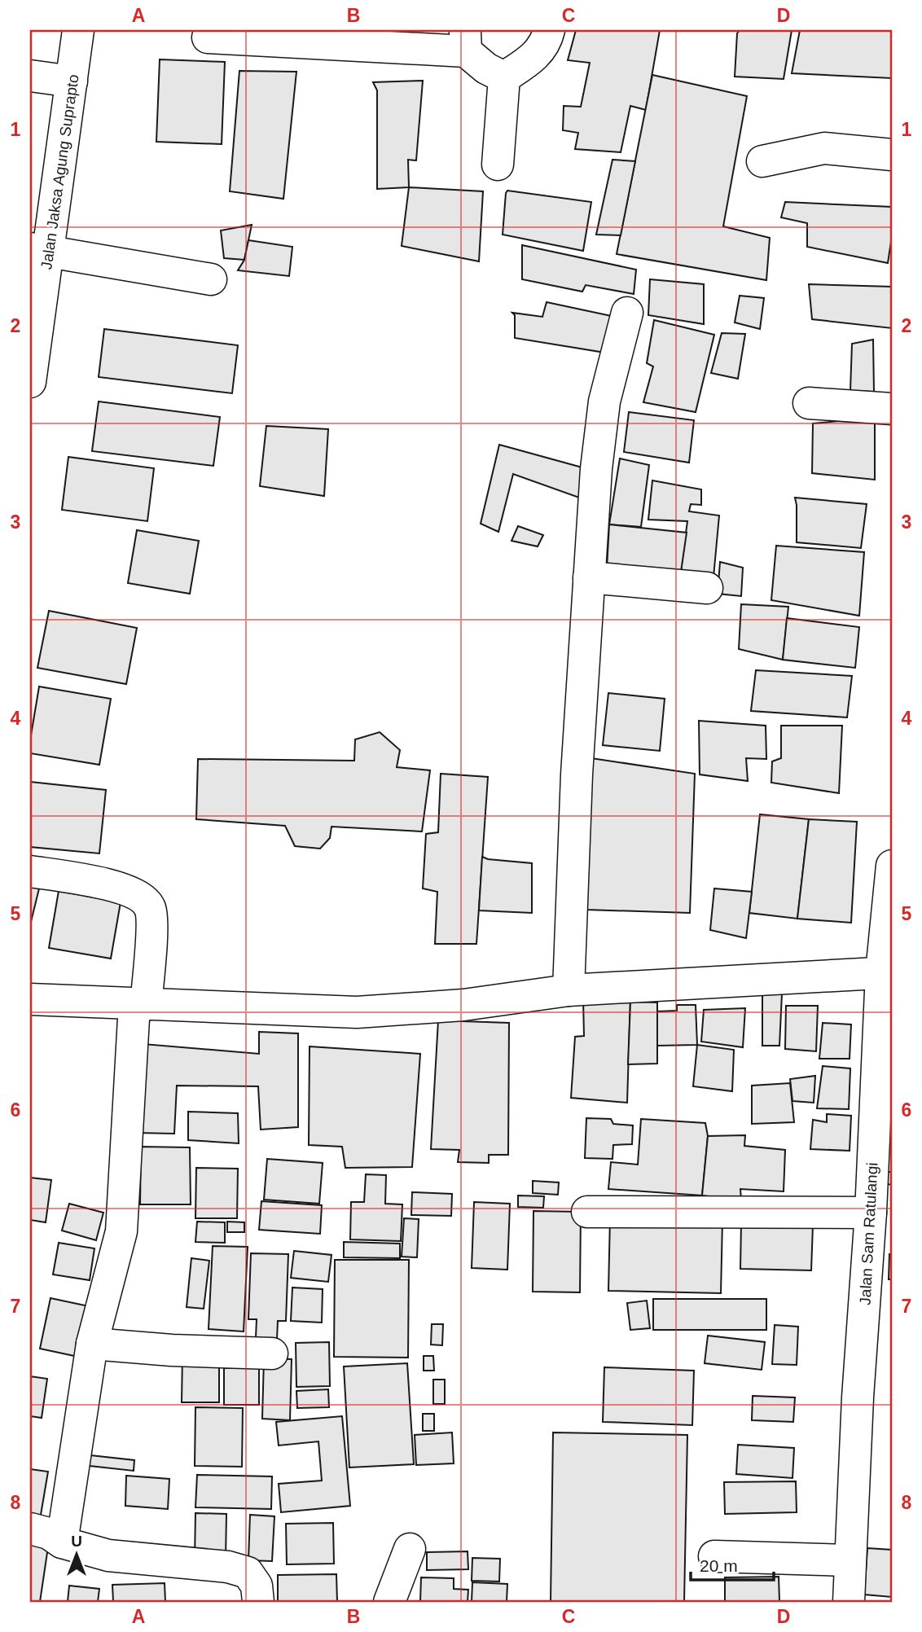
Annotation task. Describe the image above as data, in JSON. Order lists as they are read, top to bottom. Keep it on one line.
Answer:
{"streets":{"street":["Jalan Jaksa Agung Suprapto","Jalan Sam Ratulangi"]},"scale_bar":"20 m","north":"top","grid":{"columns":["A","B","C","D"],"rows":["1","2","3","4","5","6","7","8"]}}
